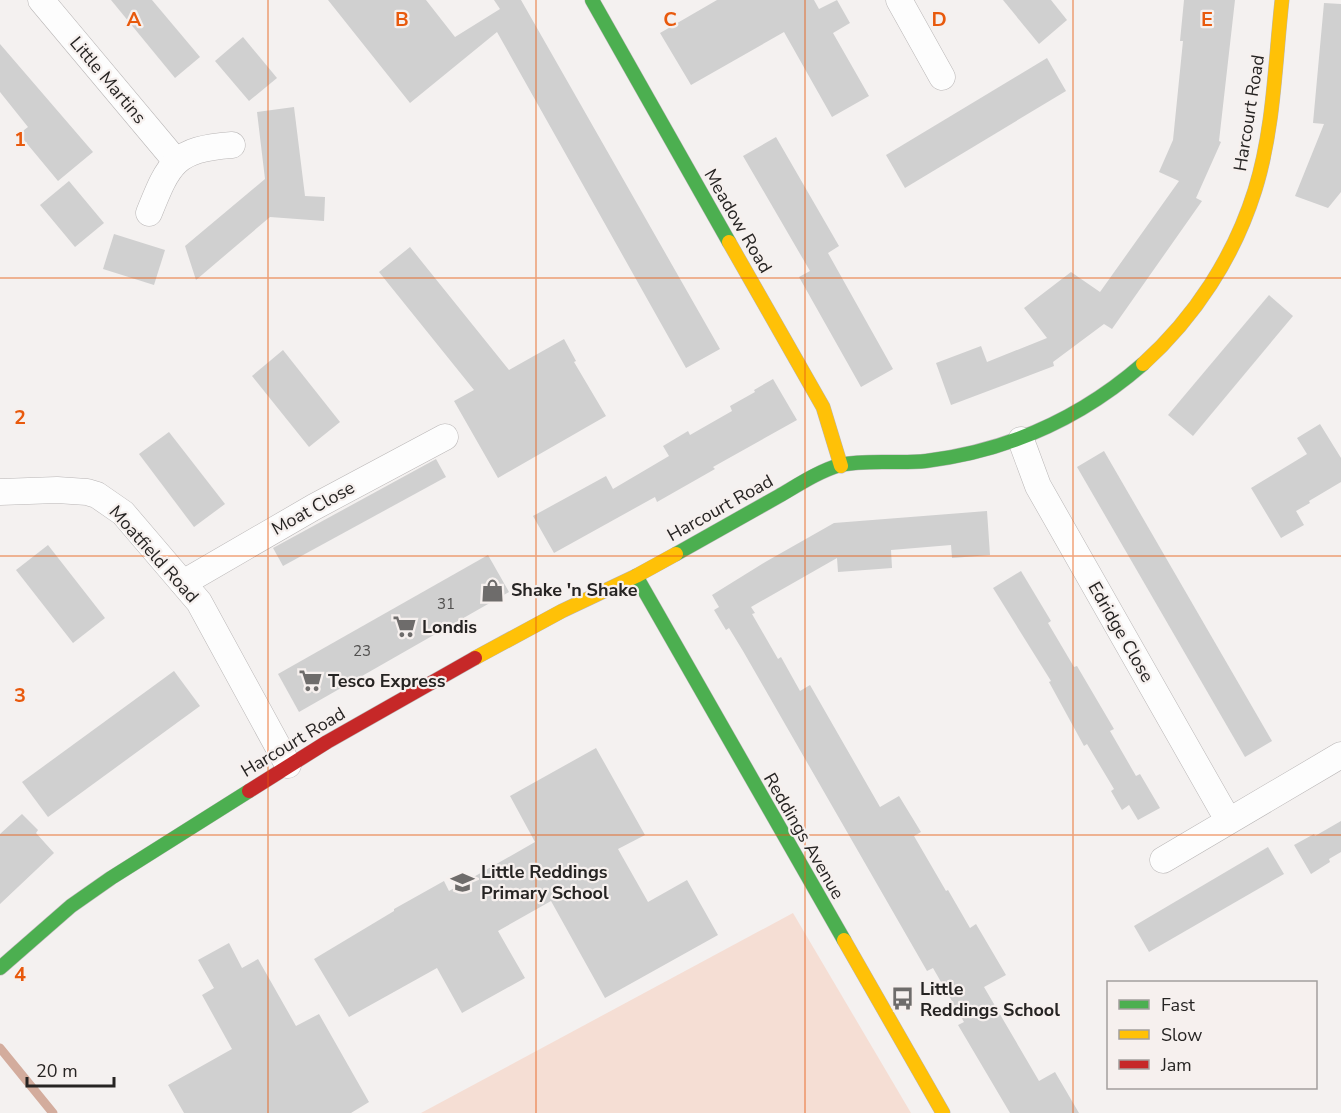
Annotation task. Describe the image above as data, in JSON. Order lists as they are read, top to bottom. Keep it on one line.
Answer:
{"streets":{"street":["Little Martins","Harcourt Road","Meadow Road","Moat Close","Moatfield Road","Edridge Close","Reddings Avenue"]},"crossings":[["Harcourt Road","Meadow Road"],["Harcourt Road","Moatfield Road"],["Harcourt Road","Edridge Close"],["Harcourt Road","Reddings Avenue"],["Moat Close","Moatfield Road"]],"places":{"shop":["Shake 'n Shake"],"supermarket":["Londis","Tesco Express"],"school or university":["Little Reddings Primary School"],"bus stop":["Little Reddings School"]},"house_numbers":["31","23"],"legend":["Fast","Slow","Jam"],"scale_bar":"20 m","grid":{"columns":["A","B","C","D","E"],"rows":["1","2","3","4"]}}
